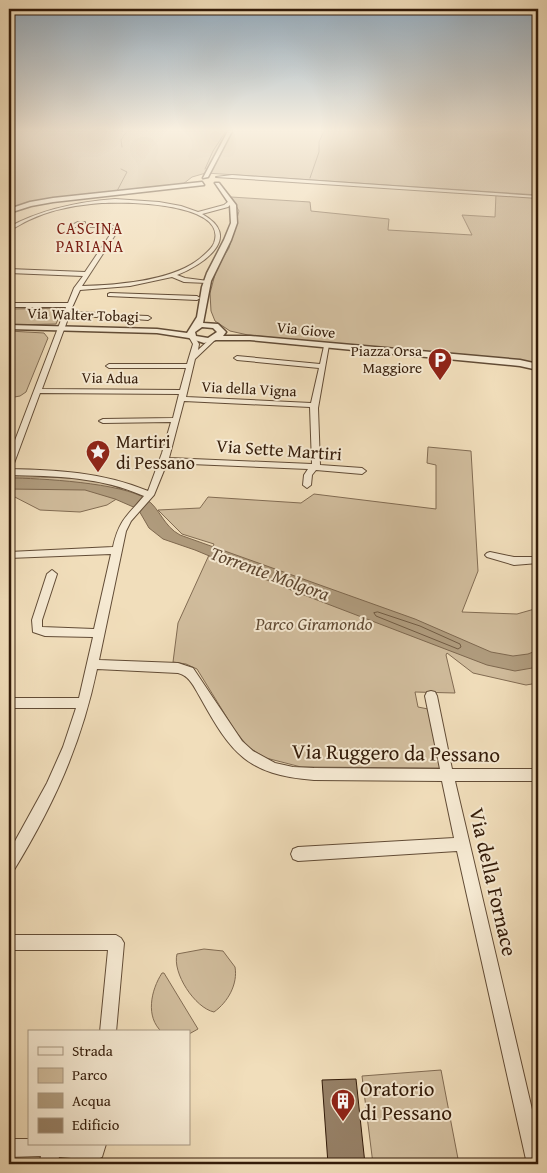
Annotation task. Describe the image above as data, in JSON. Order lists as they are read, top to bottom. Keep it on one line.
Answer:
{"streets":{"street":["Via Walter Tobagi","Via Giove","Via Adua","Via della Vigna","Via Sette Martiri","Via Ruggero da Pessano","Via della Fornace"]},"crossings":[["Via Walter Tobagi","Via Giove"],["Via Adua","Via della Vigna"],["Via Ruggero da Pessano","Via della Fornace"]],"districts":["CASCINA PARIANA"],"water":["Torrente Molgora"],"parks":["Parco Giramondo"],"places":{"parking":["Piazza Orsa Maggiore"],"place":["Martiri di Pessano"],"building":["Oratorio di Pessano"]},"legend":["Strada","Parco","Acqua","Edificio"]}
